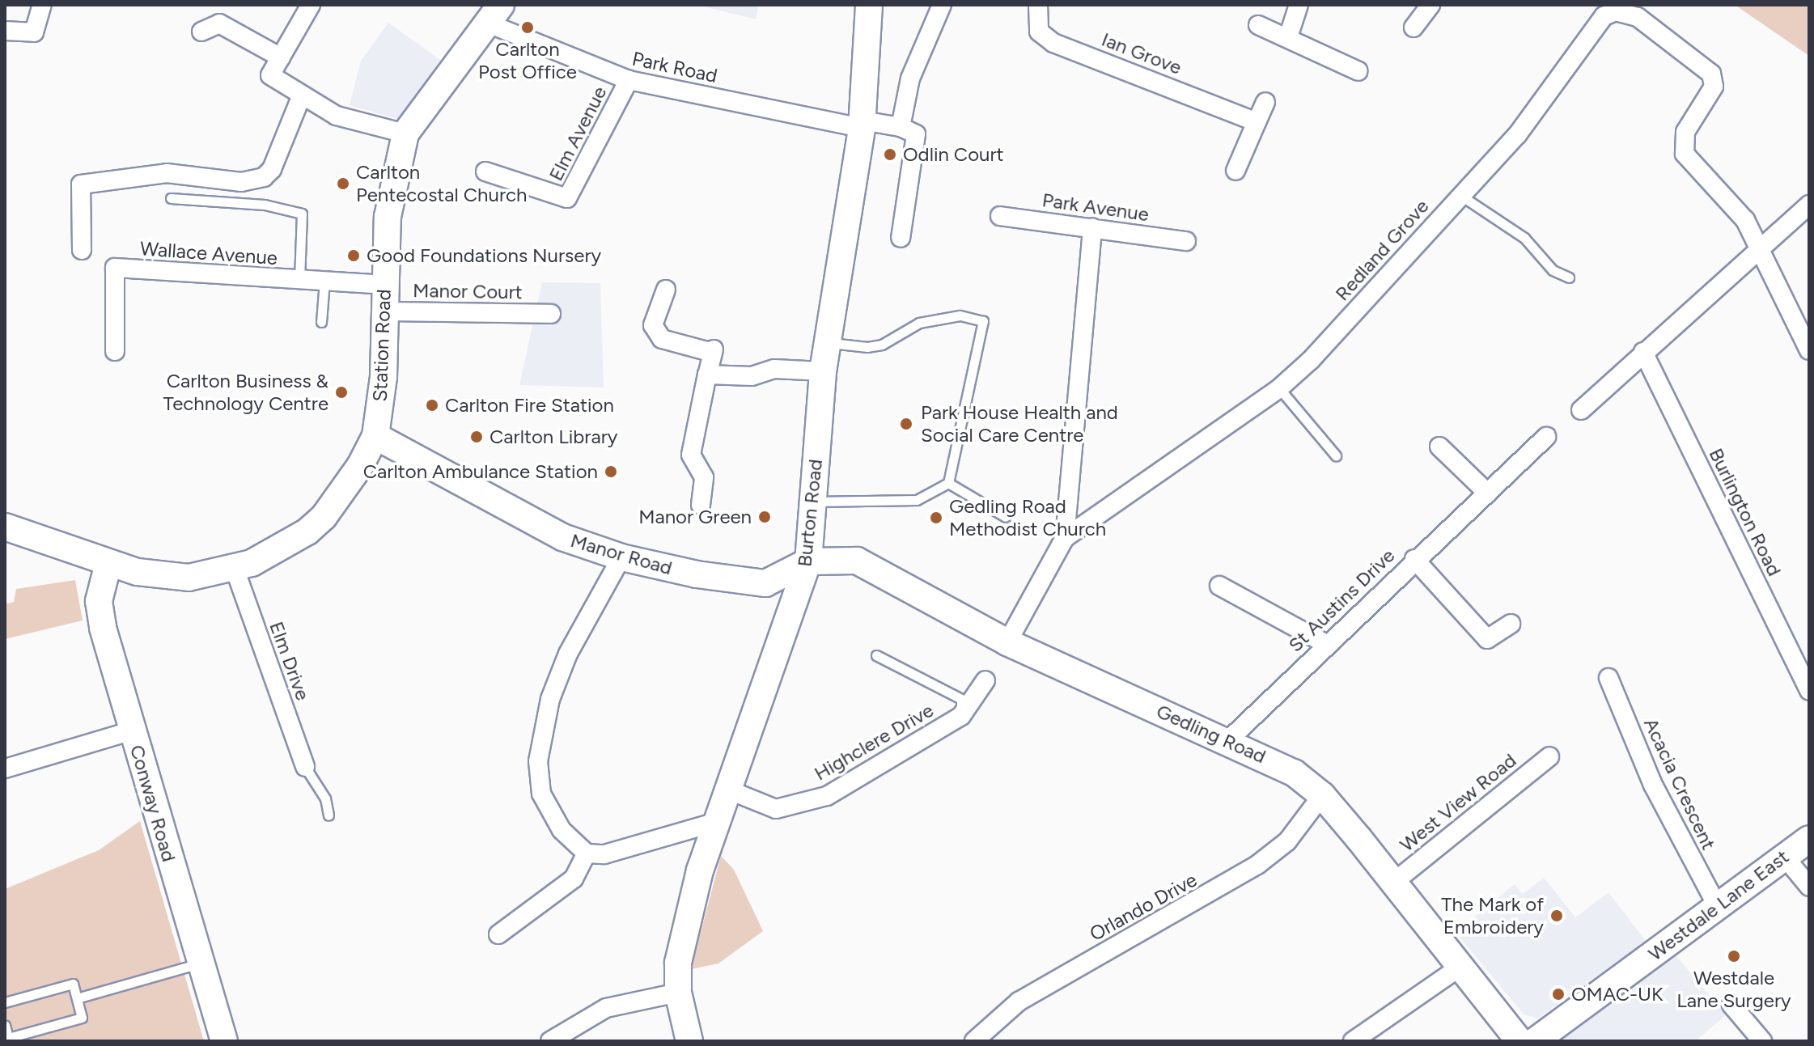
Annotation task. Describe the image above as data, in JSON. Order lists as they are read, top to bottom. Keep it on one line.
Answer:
{"streets":{"street":["Ian Grove","Park Road","Elm Avenue","Park Avenue","Redland Grove","Wallace Avenue","Manor Court","Station Road","Burlington Road","Burton Road","Manor Road","St Austins Drive","Elm Drive","Gedling Road","Highclere Drive","Acacia Crescent","West View Road","Conway Road","Westdale Lane East","Orlando Drive"]},"crossings":[["Park Road","Elm Avenue"],["Park Road","Station Road"],["Park Road","Burton Road"],["Redland Grove","Gedling Road"],["Wallace Avenue","Station Road"],["Manor Court","Station Road"],["Station Road","Manor Road"],["Station Road","Elm Drive"],["Station Road","Conway Road"],["Burton Road","Manor Road"],["Burton Road","Gedling Road"],["Burton Road","Highclere Drive"],["Manor Road","Gedling Road"],["St Austins Drive","Gedling Road"],["Gedling Road","West View Road"],["Gedling Road","Orlando Drive"],["Acacia Crescent","Westdale Lane East"]],"places":["Carlton Post Office","Odlin Court","Carlton Pentecostal Church","Good Foundations Nursery","Carlton Business & Technology Centre","Carlton Fire Station","Park House Health and Social Care Centre","Carlton Library","Carlton Ambulance Station","Manor Green","Gedling Road Methodist Church","The Mark of Embroidery","Westdale Lane Surgery","OMAC-UK"]}
